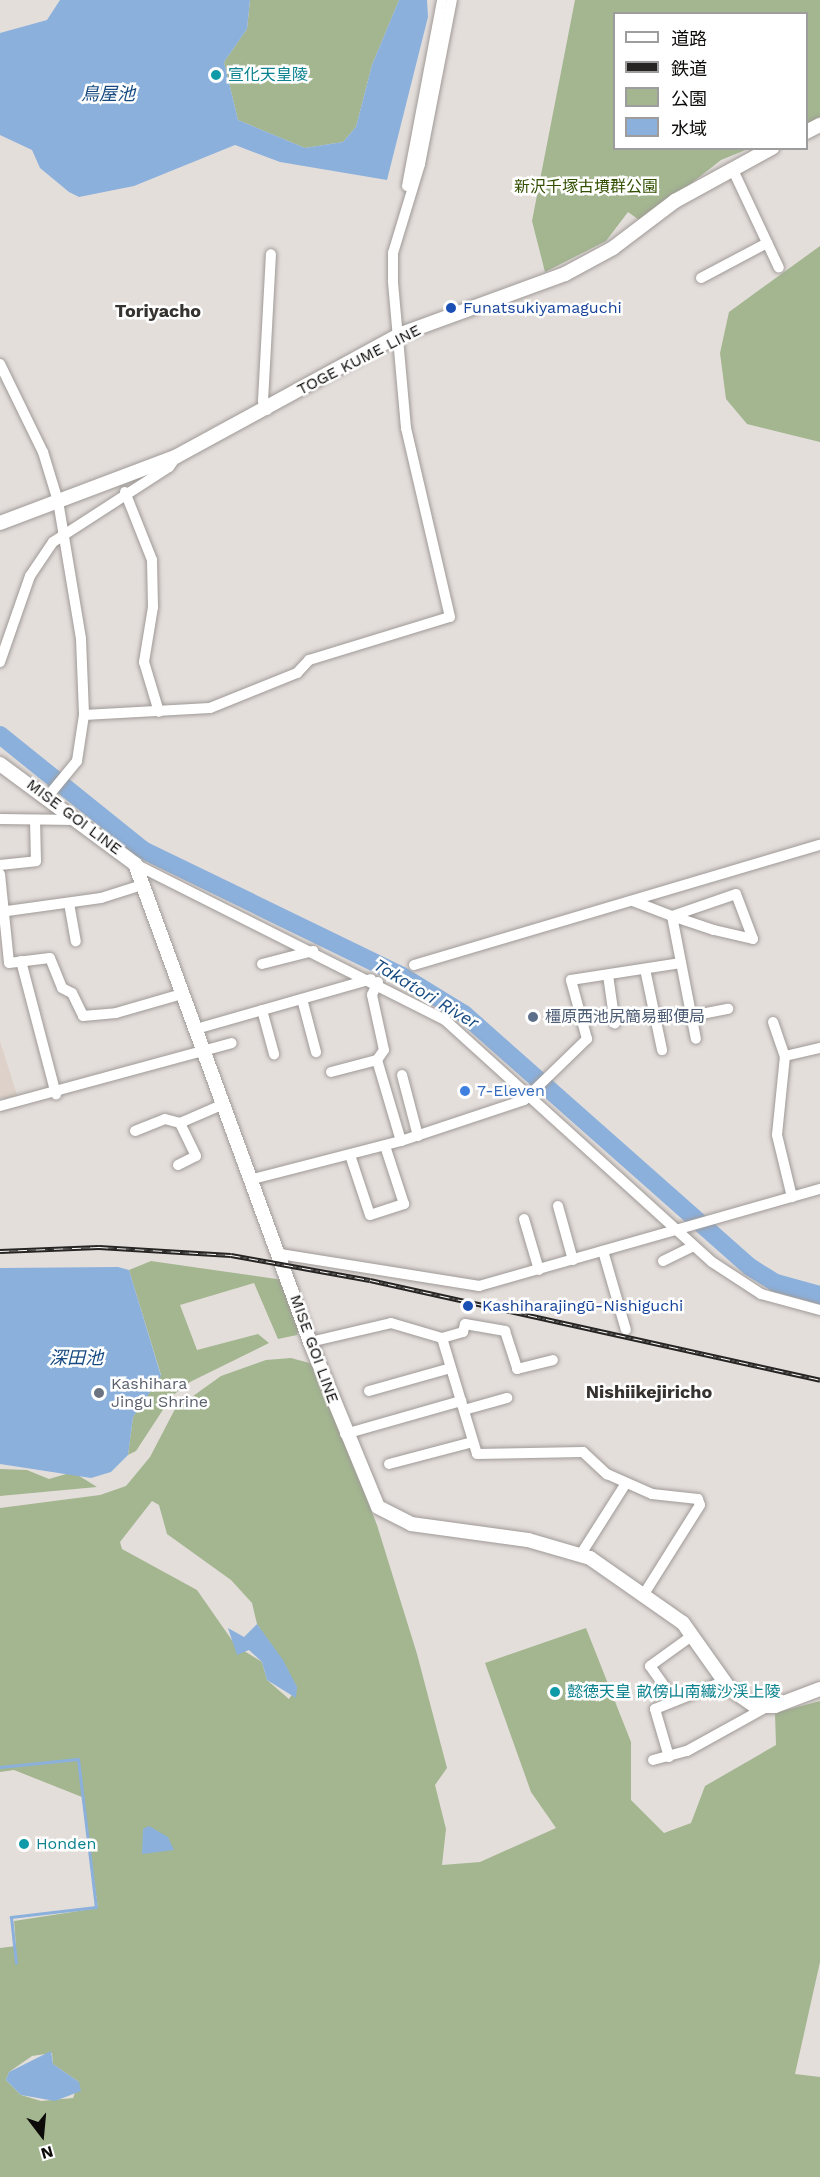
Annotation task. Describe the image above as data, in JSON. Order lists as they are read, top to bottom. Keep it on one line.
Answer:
{"streets":{"main road":["TOGE KUME LINE","MISE GOI LINE"]},"districts":["Toriyacho","Nishiikejiricho"],"water":["鳥屋池","Takatori River","深田池"],"parks":["新沢千塚古墳群公園"],"places":["宣化天皇陵","Funatsukiyamaguchi","橿原西池尻簡易郵便局","7-Eleven","Kashiharajingū-Nishiguchi","Kashihara Jingu Shrine","懿徳天皇 畝傍山南繊沙渓上陵","Honden"],"legend":["道路","鉄道","公園","水域"],"north":"bottom"}
